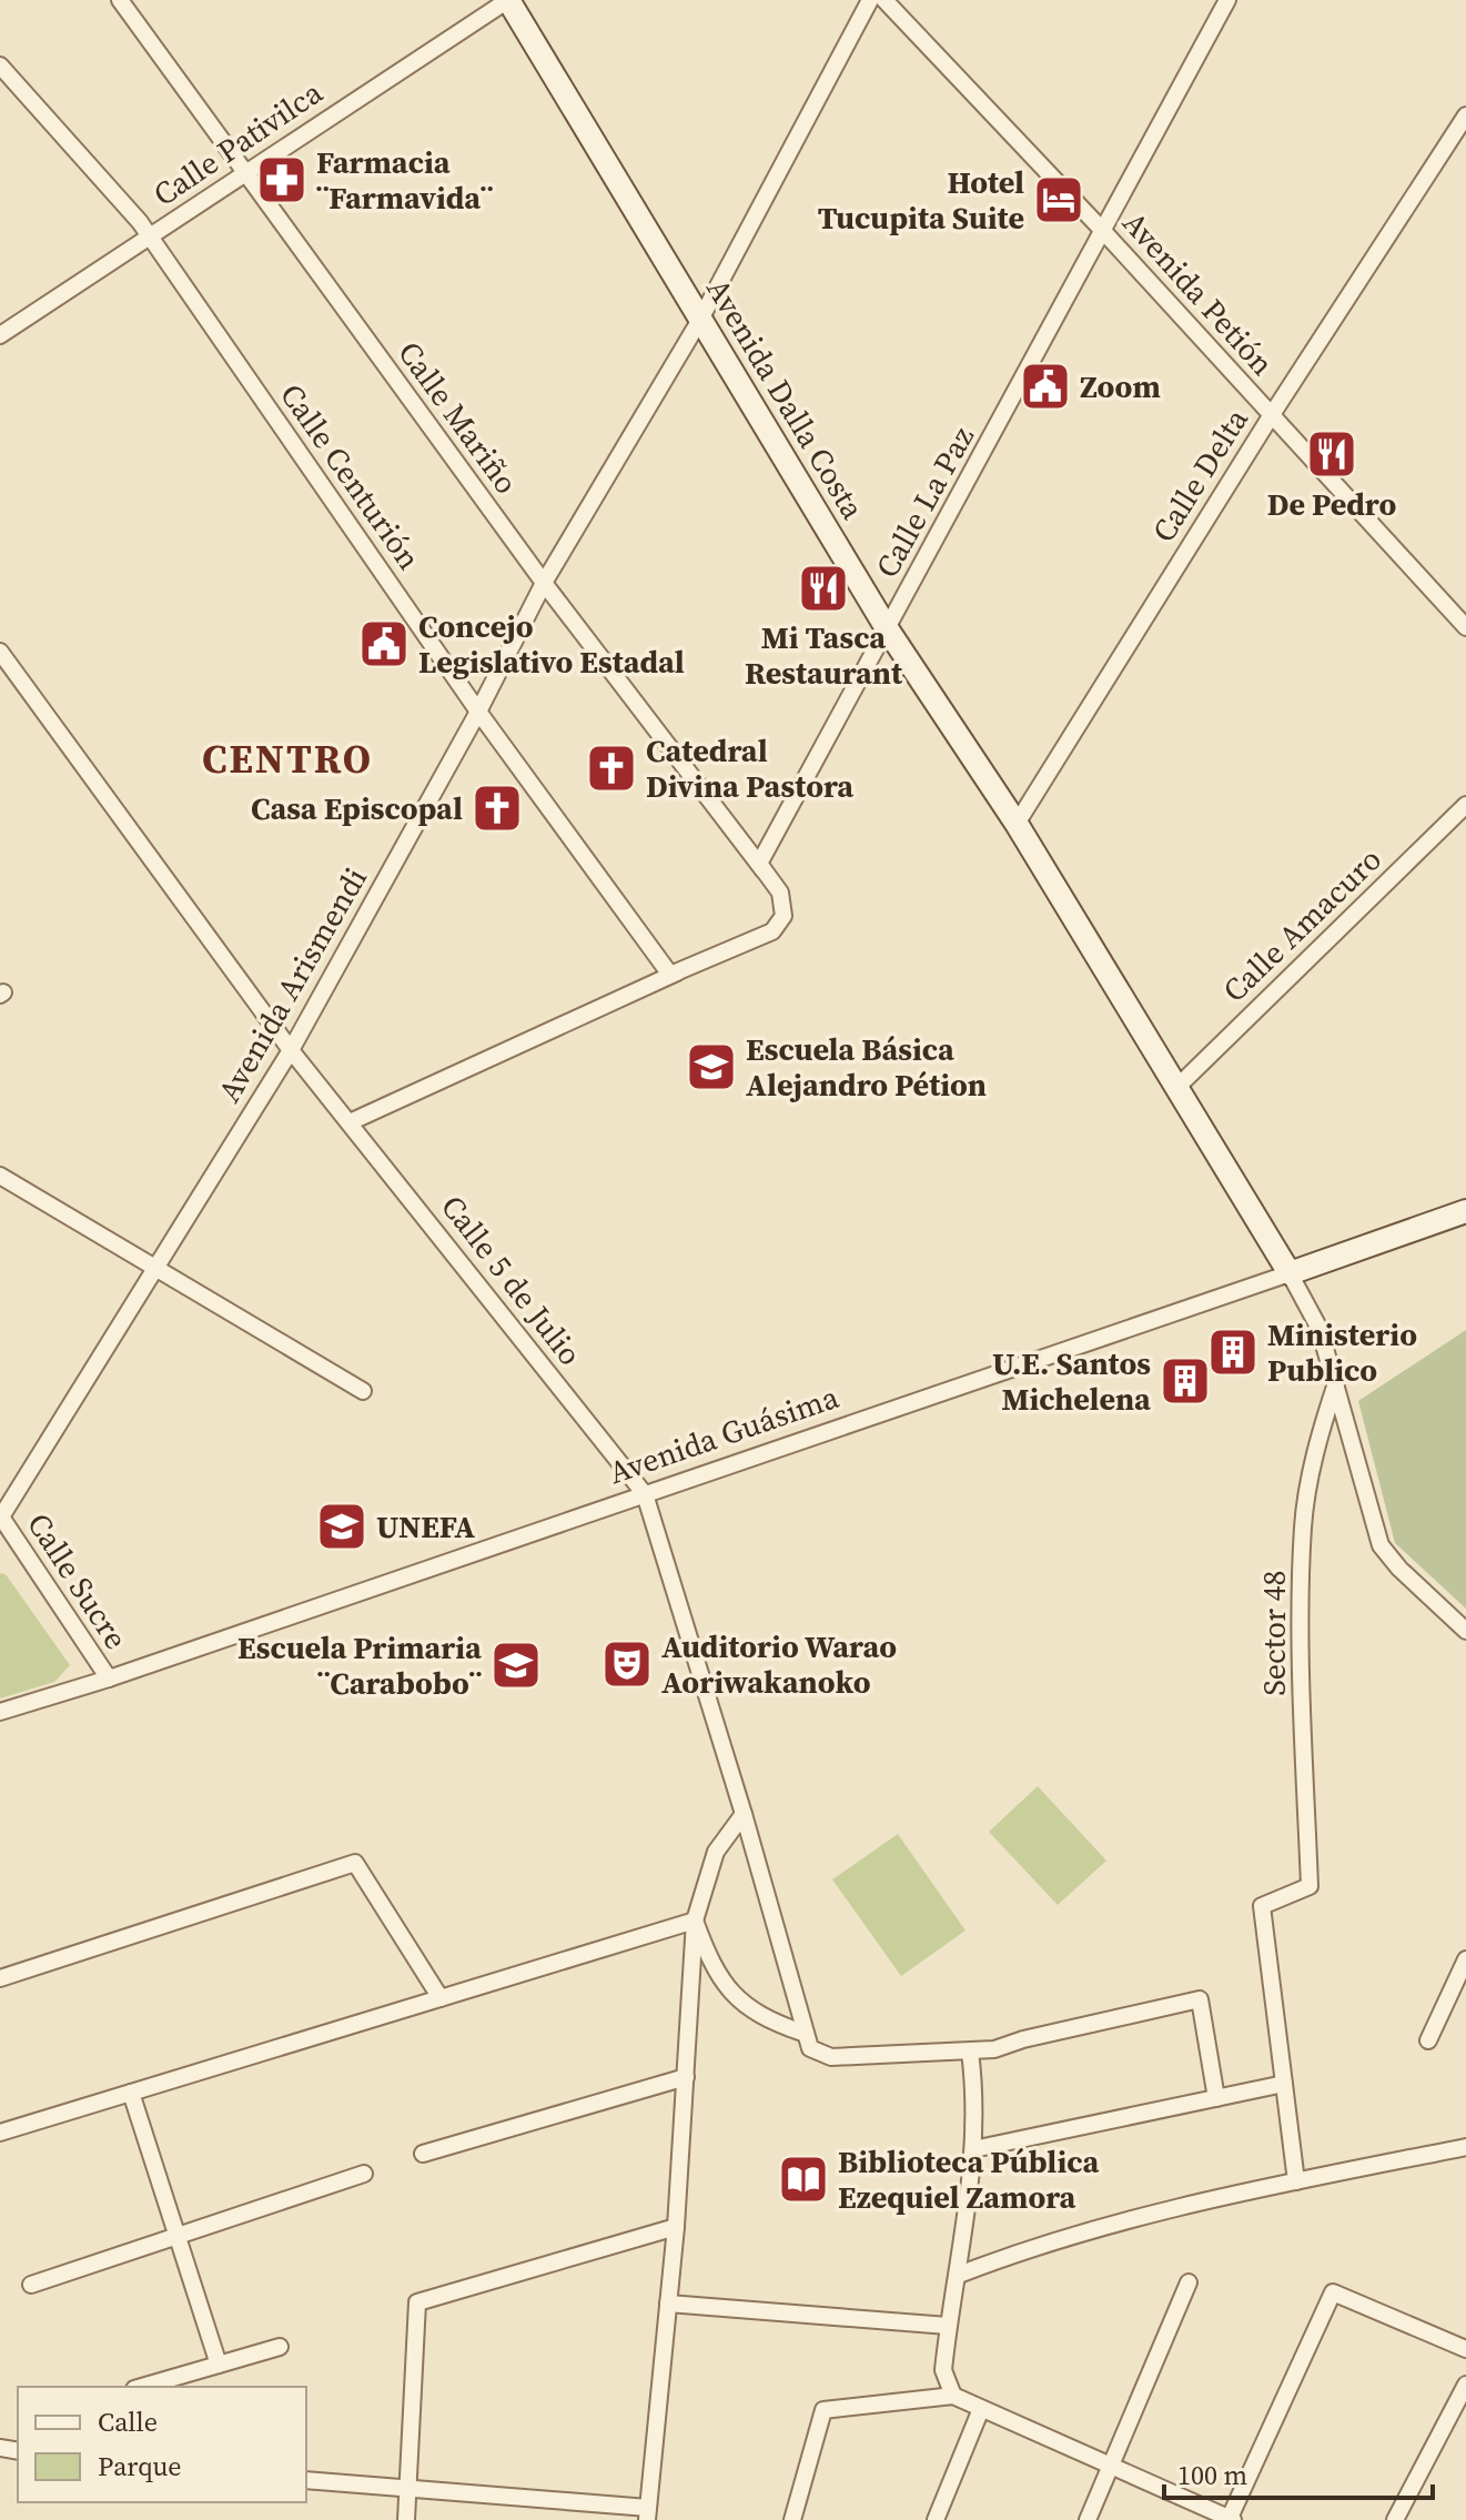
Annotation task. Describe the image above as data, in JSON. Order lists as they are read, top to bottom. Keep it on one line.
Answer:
{"streets":{"main road":["Avenida Dalla Costa","Avenida Guásima"],"street":["Calle Pativilca","Avenida Petión","Calle Mariño","Calle Delta","Calle Centurión","Calle La Paz","Calle Amacuro","Avenida Arismendi","Calle 5 de Julio","Calle Sucre","Sector 48"]},"crossings":[["Calle Pativilca","Avenida Dalla Costa"],["Calle Pativilca","Calle Mariño"],["Calle Pativilca","Calle Centurión"],["Avenida Petión","Calle Delta"],["Avenida Petión","Calle La Paz"],["Avenida Dalla Costa","Calle Delta"],["Avenida Dalla Costa","Calle La Paz"],["Avenida Dalla Costa","Calle Amacuro"],["Avenida Dalla Costa","Avenida Arismendi"],["Avenida Dalla Costa","Avenida Guásima"],["Calle Mariño","Calle La Paz"],["Calle Mariño","Avenida Arismendi"],["Calle Centurión","Avenida Arismendi"],["Avenida Arismendi","Calle 5 de Julio"],["Avenida Arismendi","Calle Sucre"],["Calle 5 de Julio","Avenida Guásima"],["Avenida Guásima","Calle Sucre"]],"districts":["CENTRO"],"places":{"pharmacy":["Farmacia ¨Farmavida¨"],"hotel":["Hotel Tucupita Suite"],"public building":["Zoom","Concejo Legislativo Estadal"],"restaurant":["De Pedro","Mi Tasca Restaurant"],"church":["Catedral Divina Pastora","Casa Episcopal"],"school or university":["Escuela Básica Alejandro Pétion","UNEFA","Escuela Primaria ¨Carabobo¨"],"building":["Ministerio Publico","U.E. Santos Michelena"],"theatre":["Auditorio Warao Aoriwakanoko"],"library":["Biblioteca Pública Ezequiel Zamora"]},"legend":["Calle","Parque"],"scale_bar":"100 m"}
